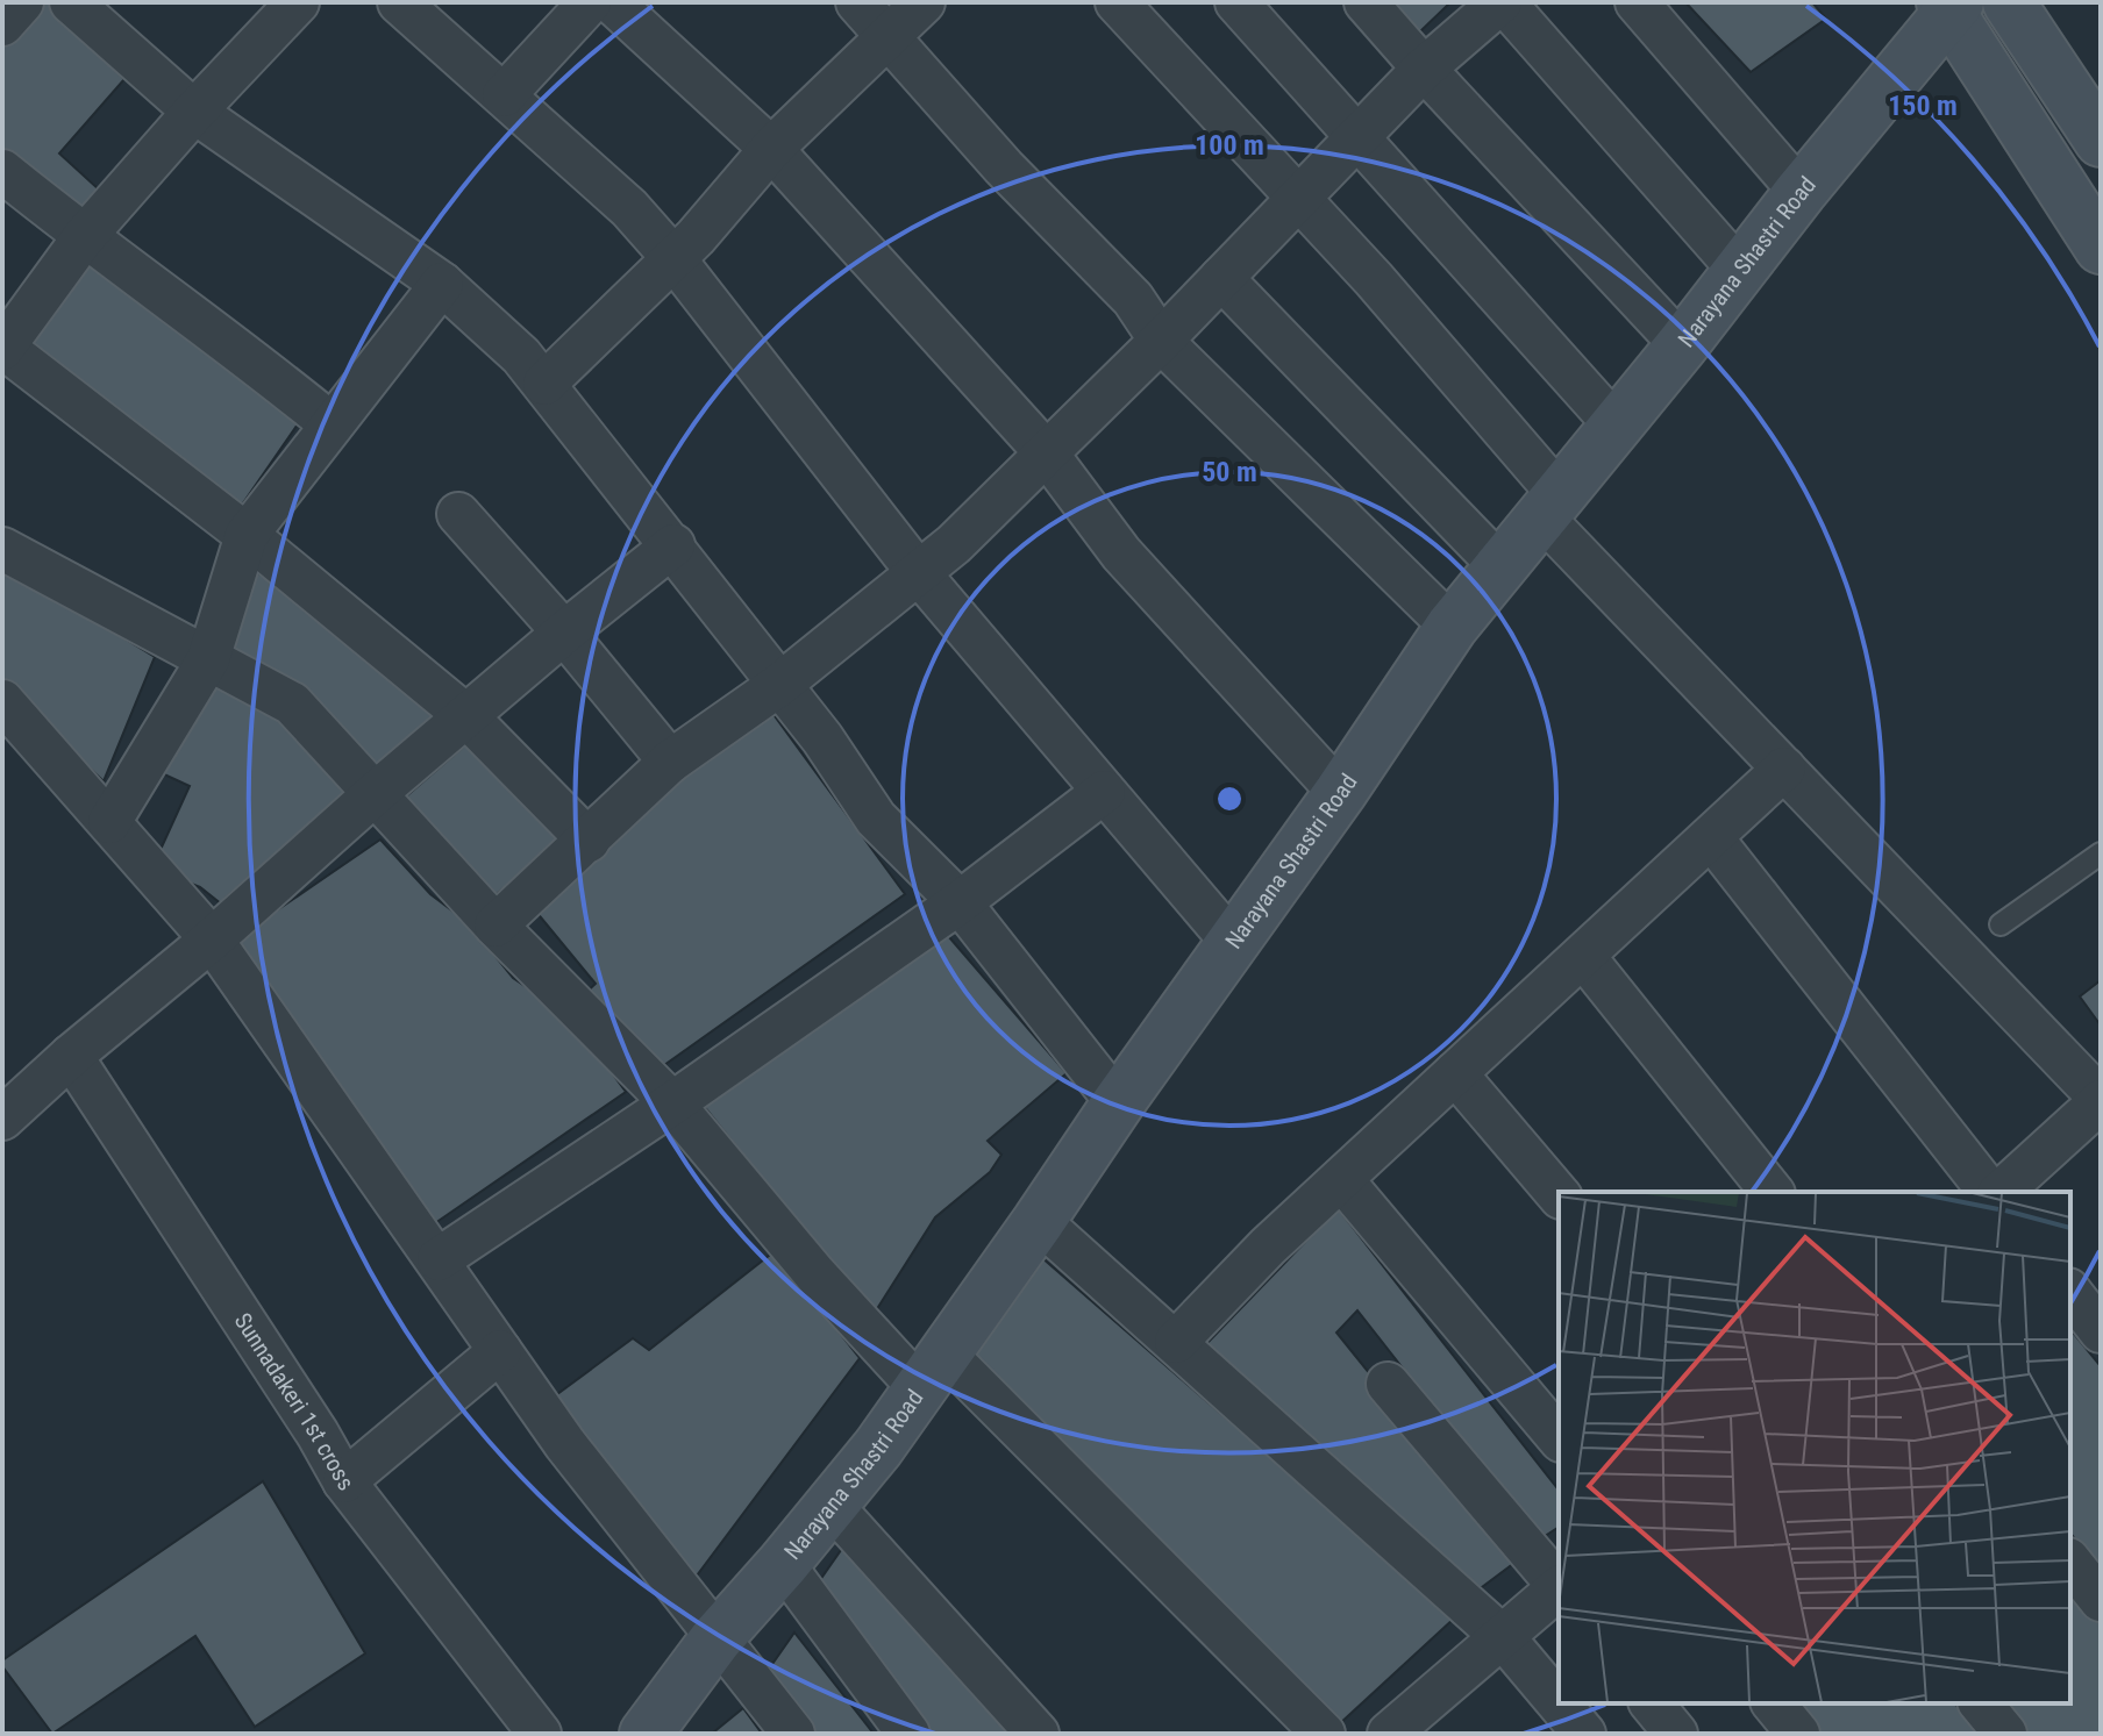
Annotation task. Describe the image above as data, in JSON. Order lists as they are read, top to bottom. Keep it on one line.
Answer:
{"streets":{"street":["Narayana Shastri Road","Sunnadakeri 1st cross"]},"rings":["150 m","100 m","50 m"]}
